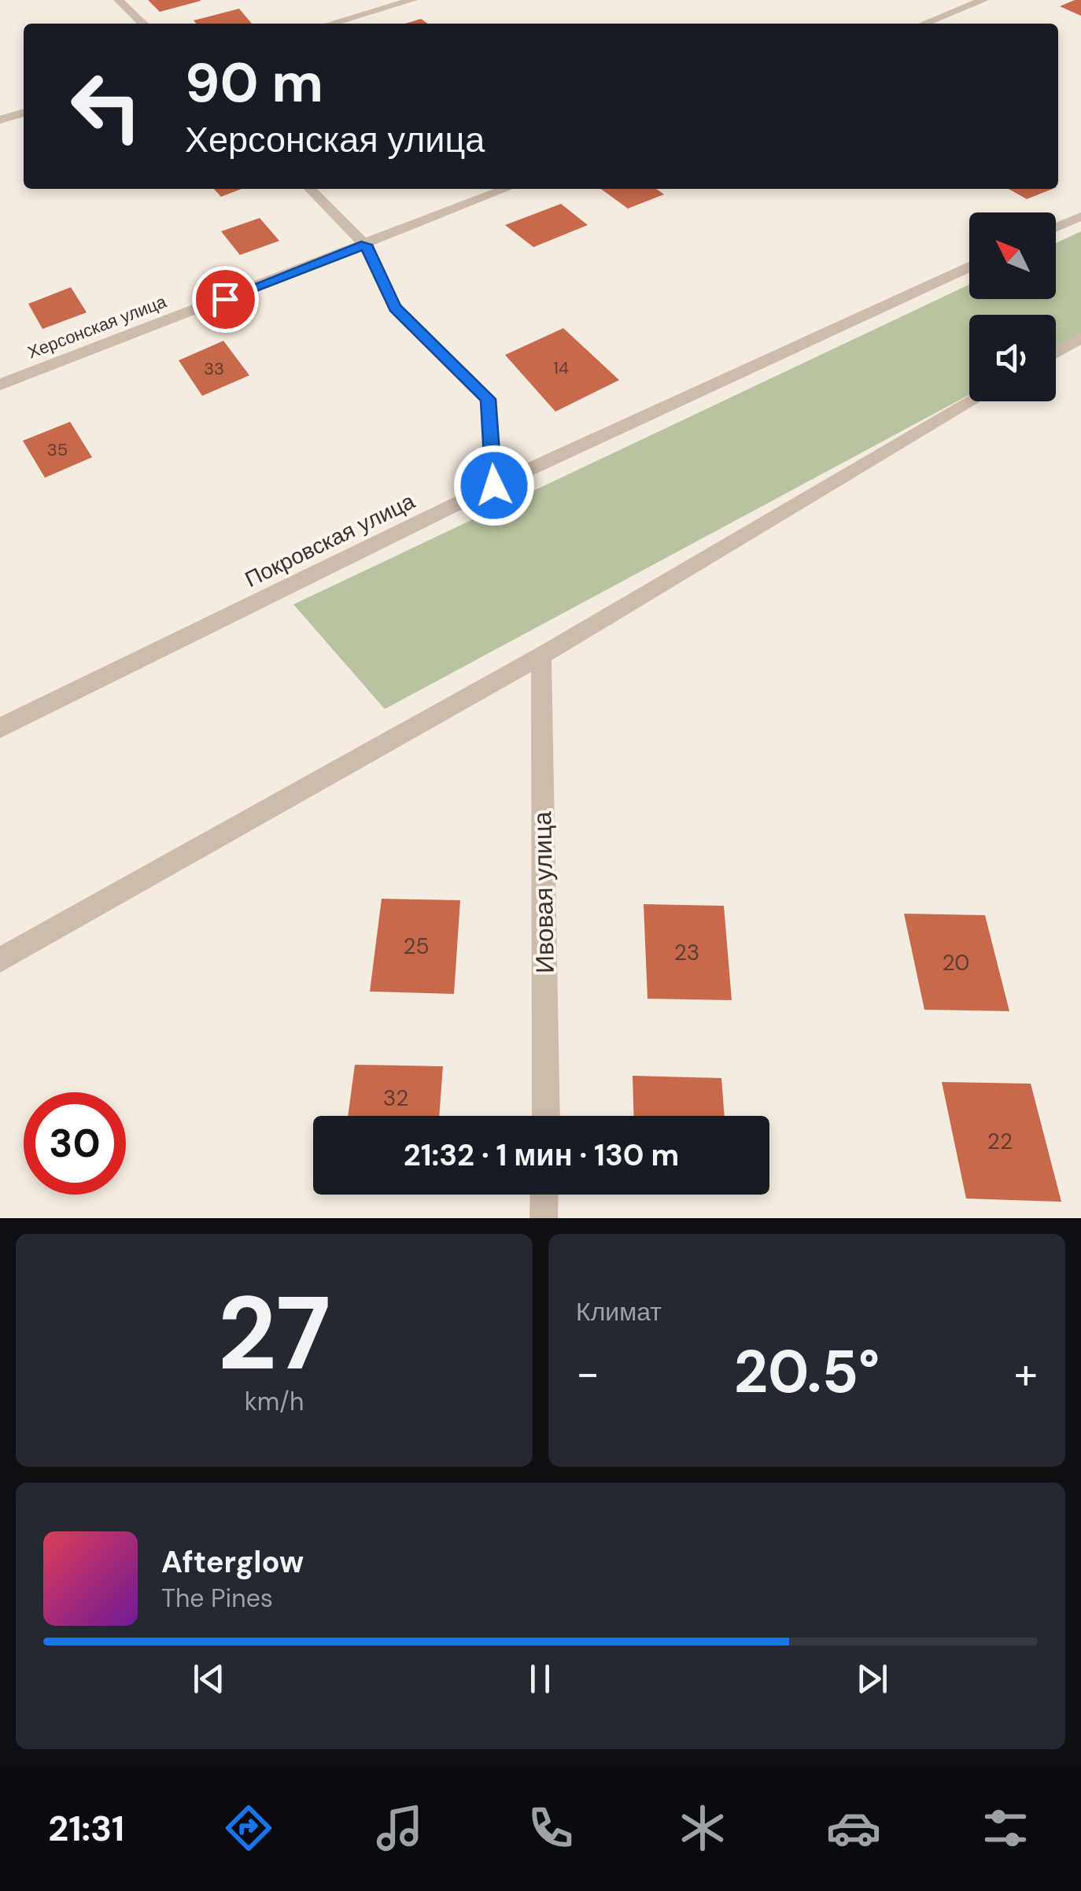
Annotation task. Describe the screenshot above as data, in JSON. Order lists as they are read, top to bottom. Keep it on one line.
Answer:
{"streets":{"street":["Херсонская улица","Покровская улица","Ивовая улица"]},"house_numbers":["14","33","35","25","23","20","32","22"],"north":"top left","page":{"turn":["90 m","Херсонская улица"],"limit":"30","trip":"21:32 · 1 мин · 130 m","tile":[["27","km/h"],"Климат"],"heat":["−","20.5°","+"],"song":["Afterglow","The Pines"],"tabs":"21:31"}}
